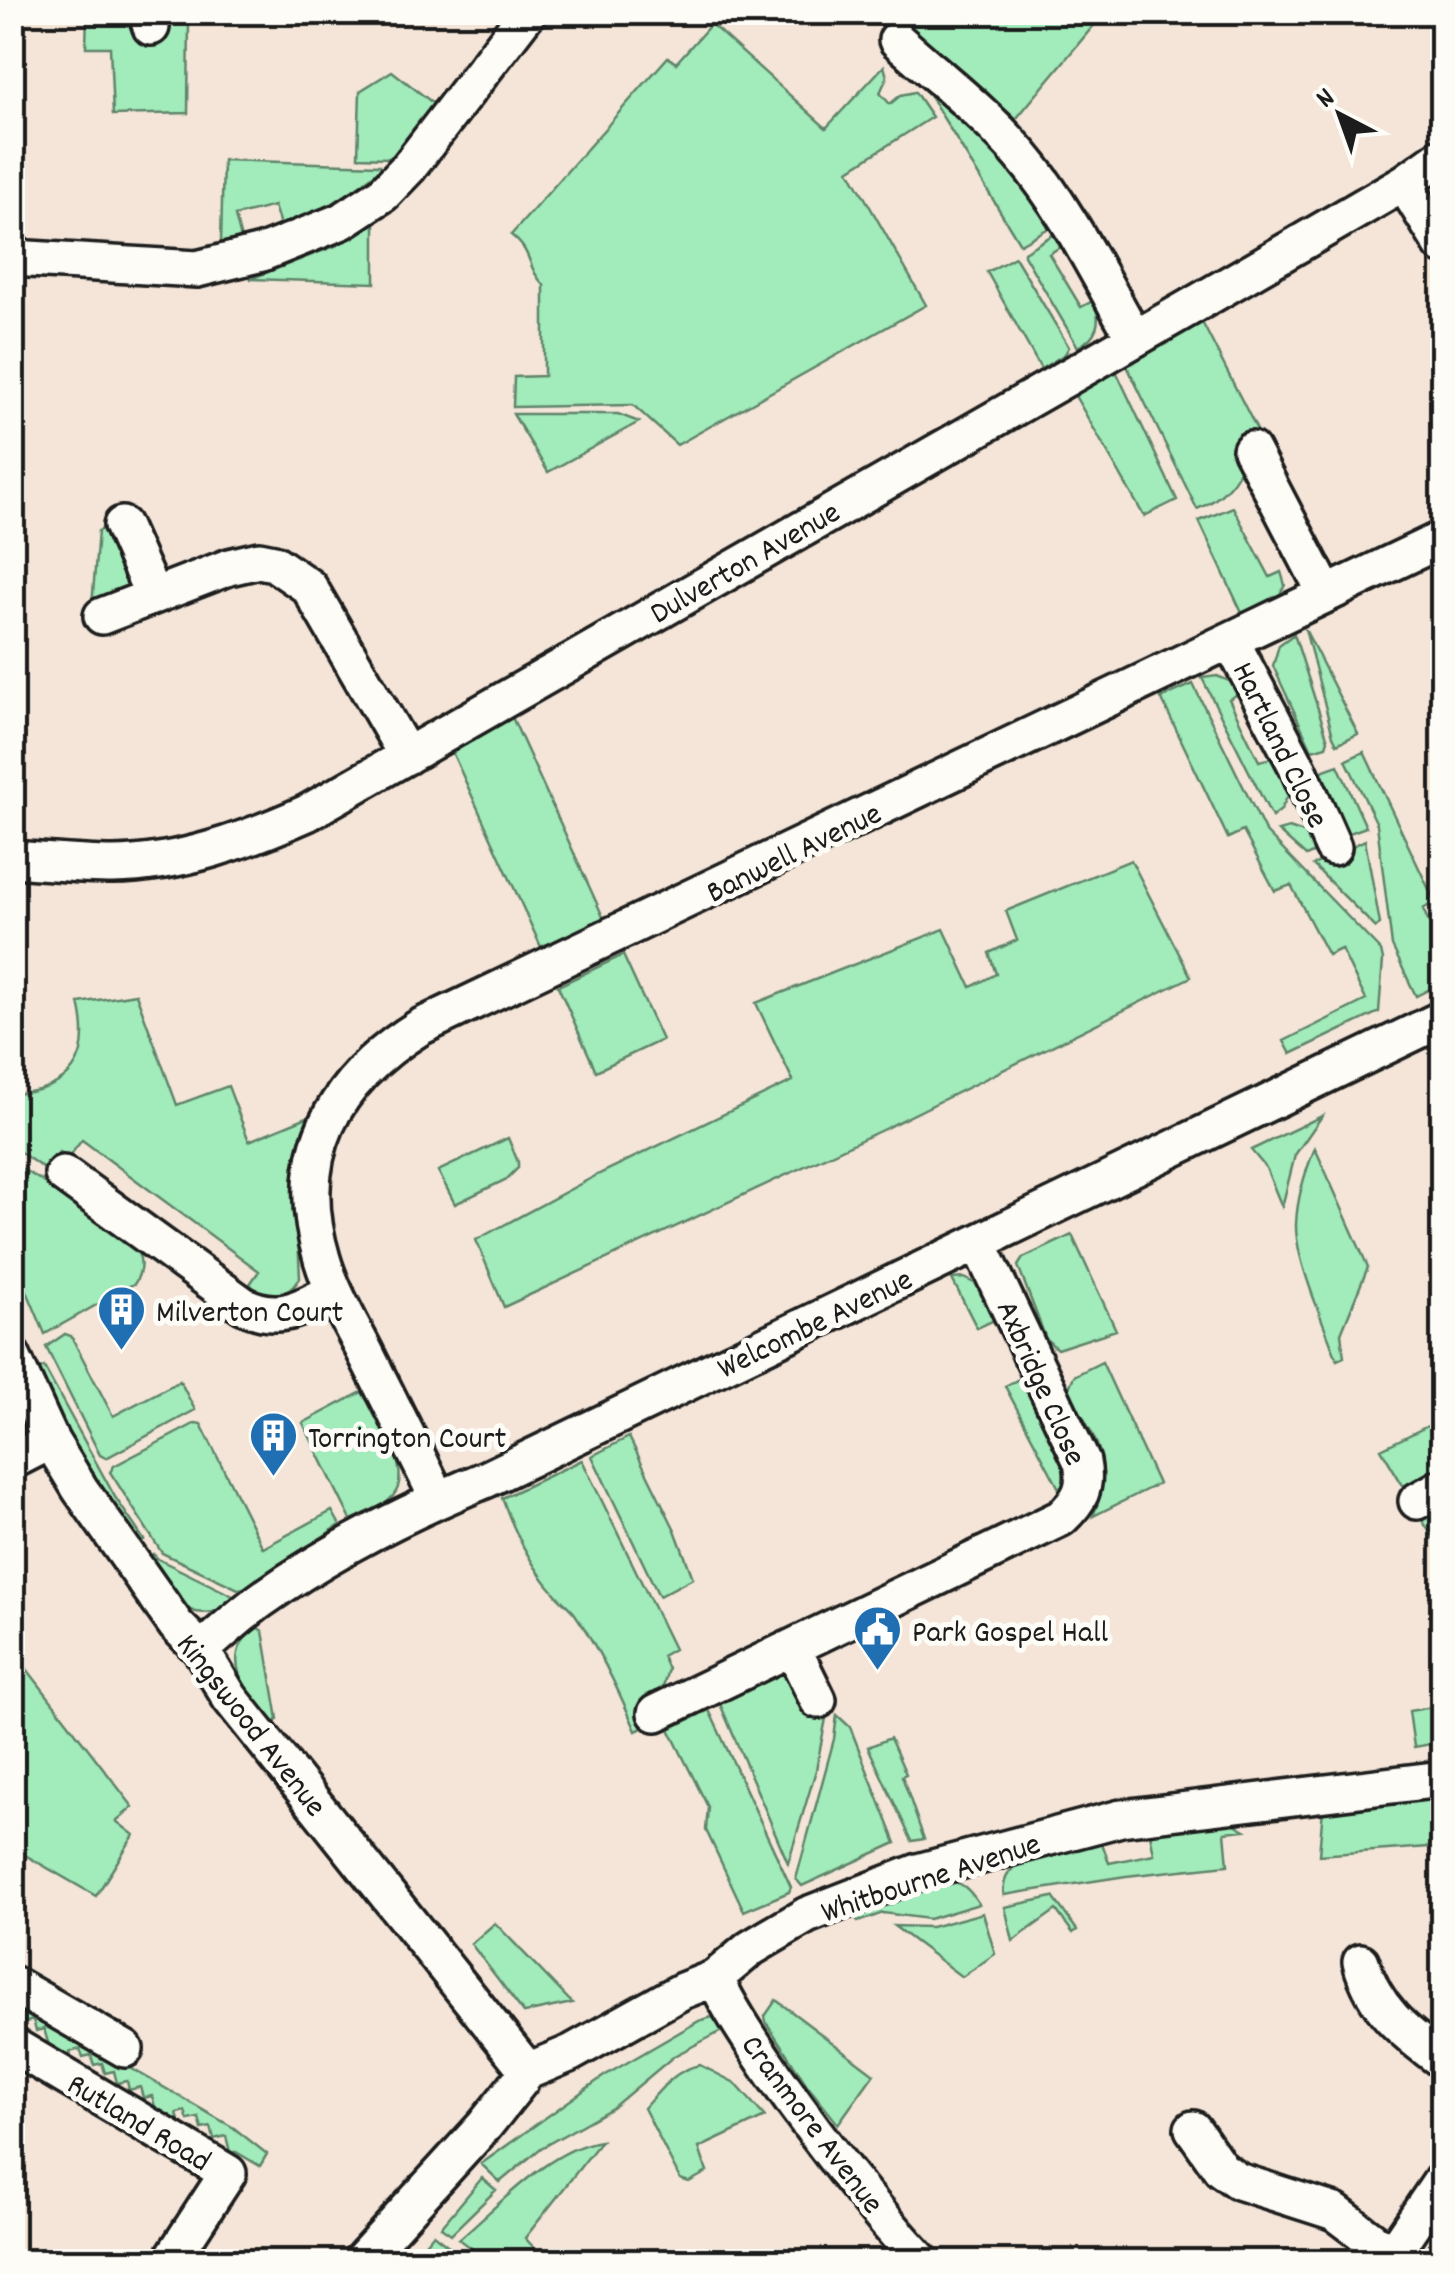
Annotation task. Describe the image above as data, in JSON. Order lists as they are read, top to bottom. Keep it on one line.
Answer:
{"streets":{"street":["Dulverton Avenue","Hartland Close","Banwell Avenue","Welcombe Avenue","Axbridge Close","Kingswood Avenue","Whitbourne Avenue","Rutland Road","Cranmore Avenue"]},"crossings":[["Hartland Close","Banwell Avenue"],["Banwell Avenue","Welcombe Avenue"],["Welcombe Avenue","Axbridge Close"],["Welcombe Avenue","Kingswood Avenue"],["Kingswood Avenue","Whitbourne Avenue"],["Whitbourne Avenue","Cranmore Avenue"]],"places":{"building":["Milverton Court","Torrington Court"],"public building":["Park Gospel Hall"]},"north":"top left"}
